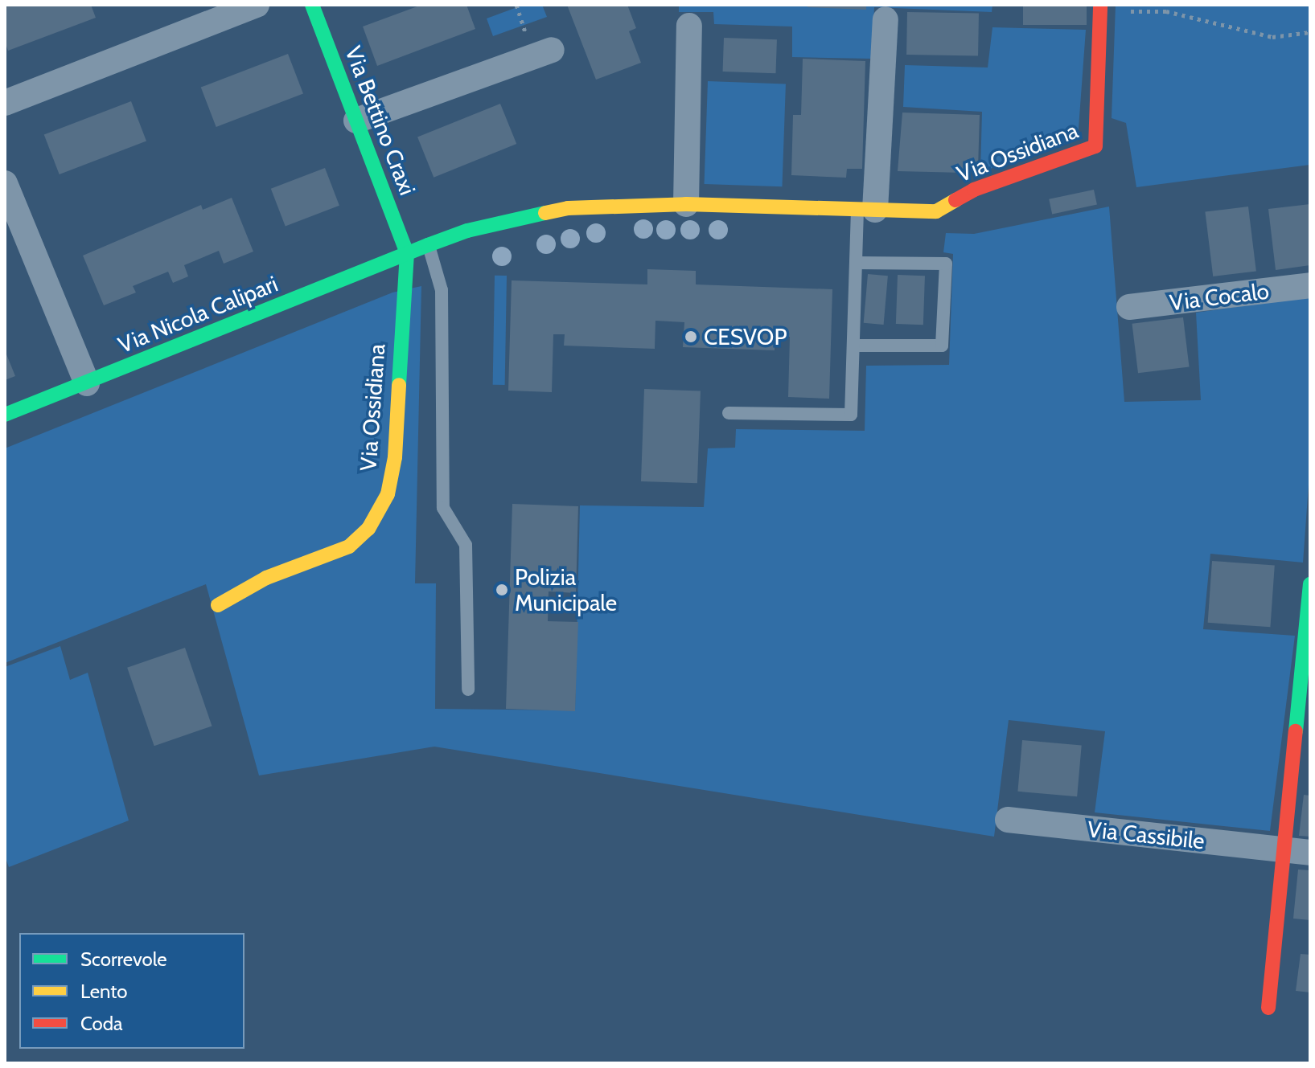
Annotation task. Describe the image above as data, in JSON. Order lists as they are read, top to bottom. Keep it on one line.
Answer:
{"streets":{"street":["Via Bettino Craxi","Via Ossidiana","Via Cocalo","Via Nicola Calipari","Via Cassibile"]},"crossings":[["Via Bettino Craxi","Via Ossidiana"],["Via Bettino Craxi","Via Nicola Calipari"],["Via Ossidiana","Via Nicola Calipari"]],"places":["CESVOP","Polizia Municipale"],"legend":["Scorrevole","Lento","Coda"]}
